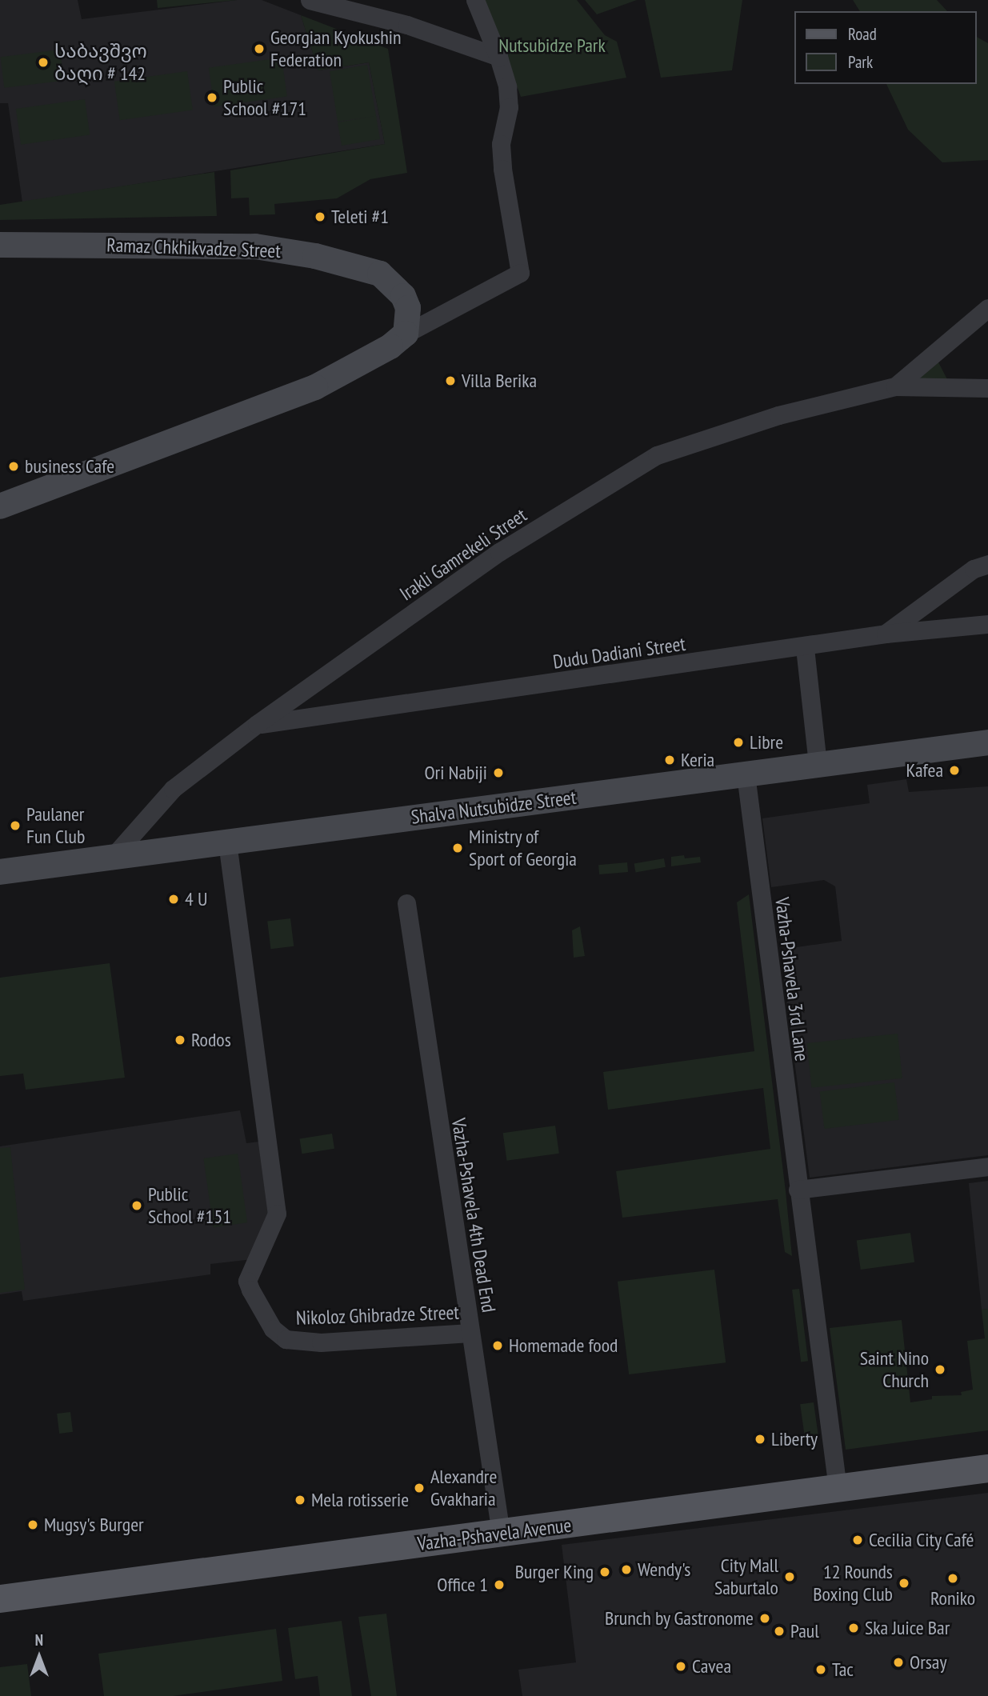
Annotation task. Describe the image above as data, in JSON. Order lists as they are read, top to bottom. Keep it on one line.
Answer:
{"streets":{"main road":["Ramaz Chkhikvadze Street","Shalva Nutsubidze Street","Vazha-Pshavela Avenue"],"street":["Irakli Gamrekeli Street","Dudu Dadiani Street","Vazha-Pshavela 3rd Lane","Vazha-Pshavela 4th Dead End","Nikoloz Ghibradze Street"]},"crossings":[["Irakli Gamrekeli Street","Dudu Dadiani Street"],["Irakli Gamrekeli Street","Shalva Nutsubidze Street"],["Shalva Nutsubidze Street","Vazha-Pshavela 3rd Lane"],["Shalva Nutsubidze Street","Nikoloz Ghibradze Street"],["Vazha-Pshavela 3rd Lane","Vazha-Pshavela Avenue"],["Vazha-Pshavela 4th Dead End","Nikoloz Ghibradze Street"],["Vazha-Pshavela 4th Dead End","Vazha-Pshavela Avenue"]],"parks":["Nutsubidze Park"],"places":["Georgian Kyokushin Federation","საბავშვო ბაღი # 142","Public School #171","Teleti #1","Villa Berika","business Cafe","Libre","Keria","Kafea","Ori Nabiji","Paulaner Fun Club","Ministry of Sport of Georgia","4 U","Rodos","Public School #151","Homemade food","Saint Nino Church","Liberty","Alexandre Gvakharia","Mela rotisserie","Mugsy's Burger","Cecilia City Café","Wendy's","Burger King","City Mall Saburtalo","Roniko","12 Rounds Boxing Club","Office 1","Brunch by Gastronome","Ska Juice Bar","Paul","Orsay","Cavea","Tac"],"legend":["Road","Park"],"north":"top"}
